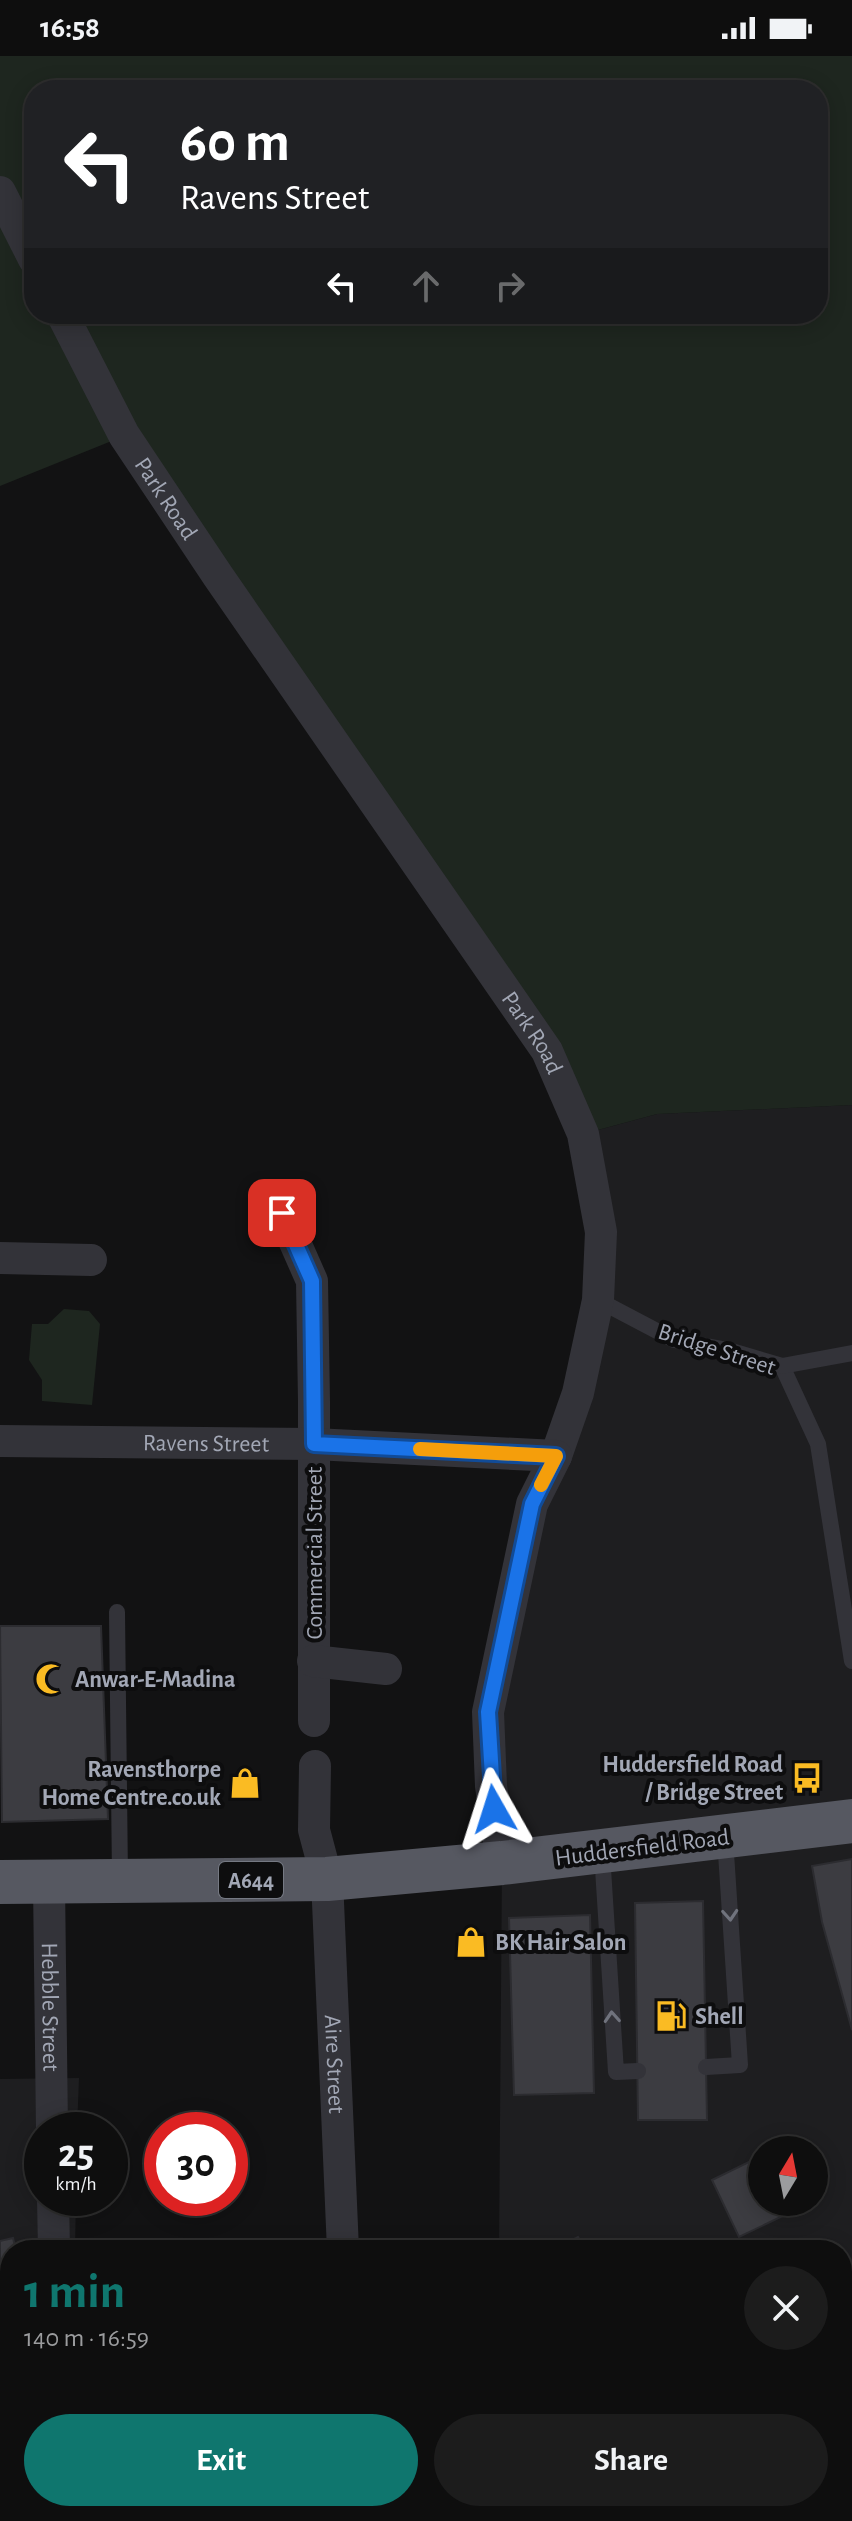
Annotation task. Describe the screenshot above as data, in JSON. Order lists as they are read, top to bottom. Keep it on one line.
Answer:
{"streets":{"highway":["Huddersfield Road","A644"],"street":["Park Road","Ravens Street","Commercial Street","Hebble Street","Aire Street"],"lane":["Bridge Street"]},"crossings":[["Park Road","Bridge Street"],["Park Road","Ravens Street"],["Park Road","Huddersfield Road"],["Ravens Street","Commercial Street"],["Huddersfield Road","Hebble Street"],["Huddersfield Road","Aire Street"]],"places":{"mosque":["Anwar-E-Madina"],"bus stop":["Huddersfield Road / Bridge Street"],"shop":["Ravensthorpe Home Centre.co.uk","BK Hair Salon"],"fuel station":["Shell"]},"north":"top","page":{"status":"16:58","turn":["60 m","Ravens Street"],"speed":"25 km/h","limit":"30","heading":["1 min","140 m · 16:59"],"buttons":["Exit","Share"]}}
